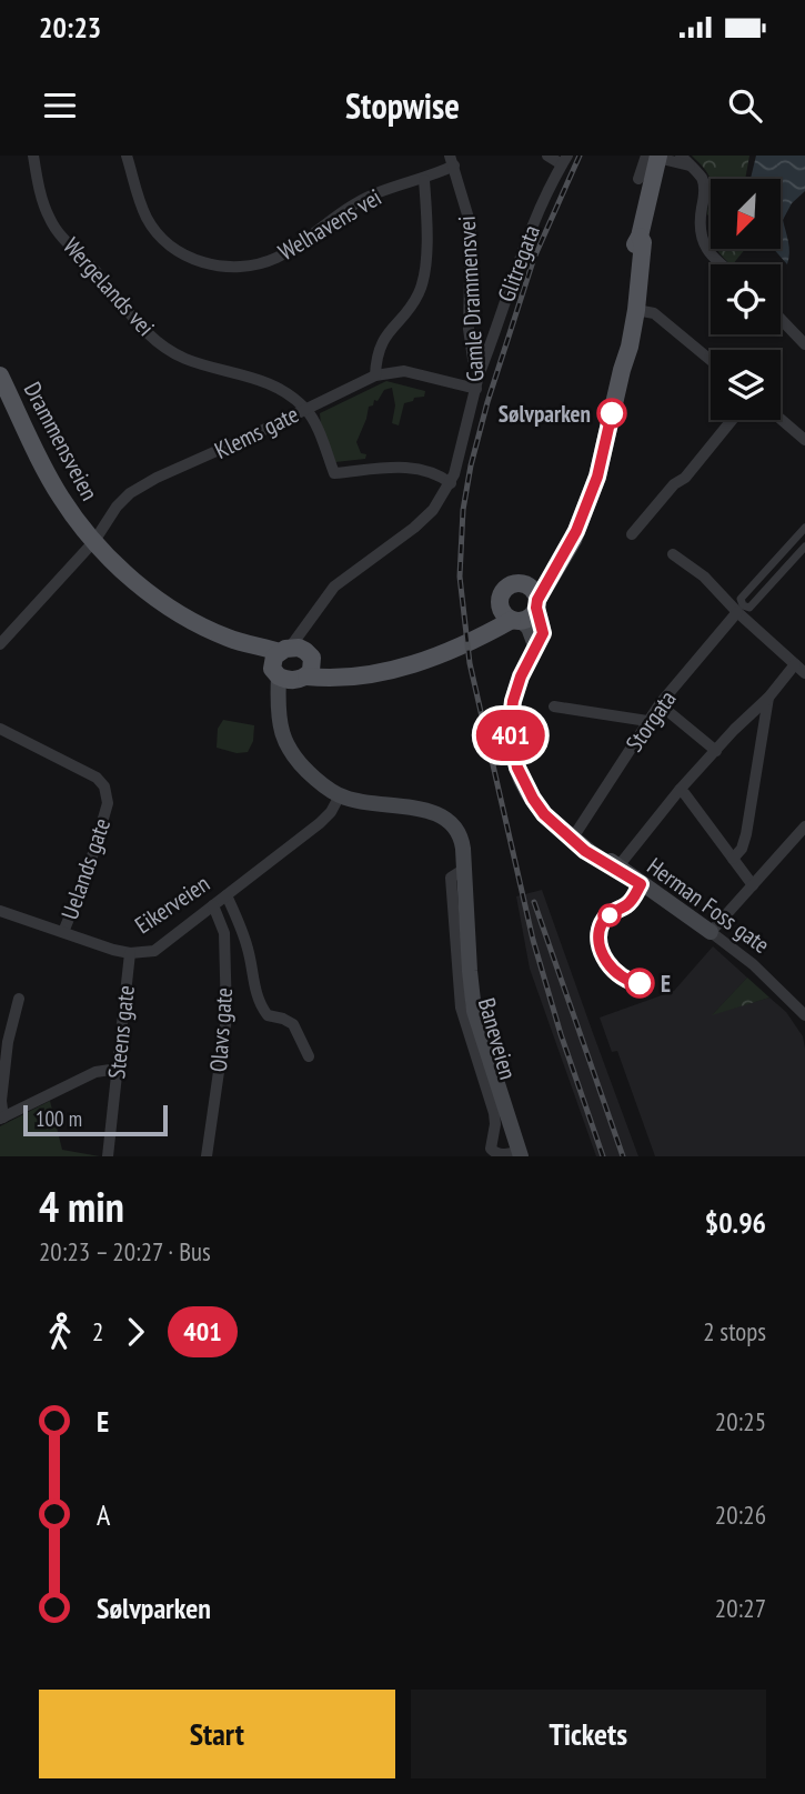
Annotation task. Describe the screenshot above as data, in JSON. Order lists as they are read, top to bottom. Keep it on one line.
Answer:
{"streets":{"main road":["Drammensveien","Herman Foss gate","Baneveien"],"street":["Welhavens vei","Glitregata","Wergelands vei","Gamle Drammensvei","Klems gate","Storgata","Uelands gate","Eikerveien","Olavs gate","Steens gate"]},"crossings":[["Welhavens vei","Gamle Drammensvei"],["Glitregata","Gamle Drammensvei"],["Wergelands vei","Gamle Drammensvei"],["Wergelands vei","Klems gate"],["Gamle Drammensvei","Drammensveien"],["Klems gate","Drammensveien"],["Drammensveien","Herman Foss gate"],["Storgata","Herman Foss gate"],["Uelands gate","Eikerveien"],["Eikerveien","Olavs gate"],["Eikerveien","Steens gate"],["Eikerveien","Baneveien"]],"places":["Sølvparken","E"],"lines":["bus line 401"],"scale_bar":"100 m","north":"bottom left","page":{"status":"20:23","header":"Stopwise","on_map":"401","scale":"100 m","heading":["4 min","20:23 – 20:27 · Bus","$0.96"],"legs":["2","401","2 stops"],"list":[{"name":"E","value":"20:25"},{"name":"A","value":"20:26"},{"name":"Sølvparken","value":"20:27"}],"buttons":["Start","Tickets"]}}
